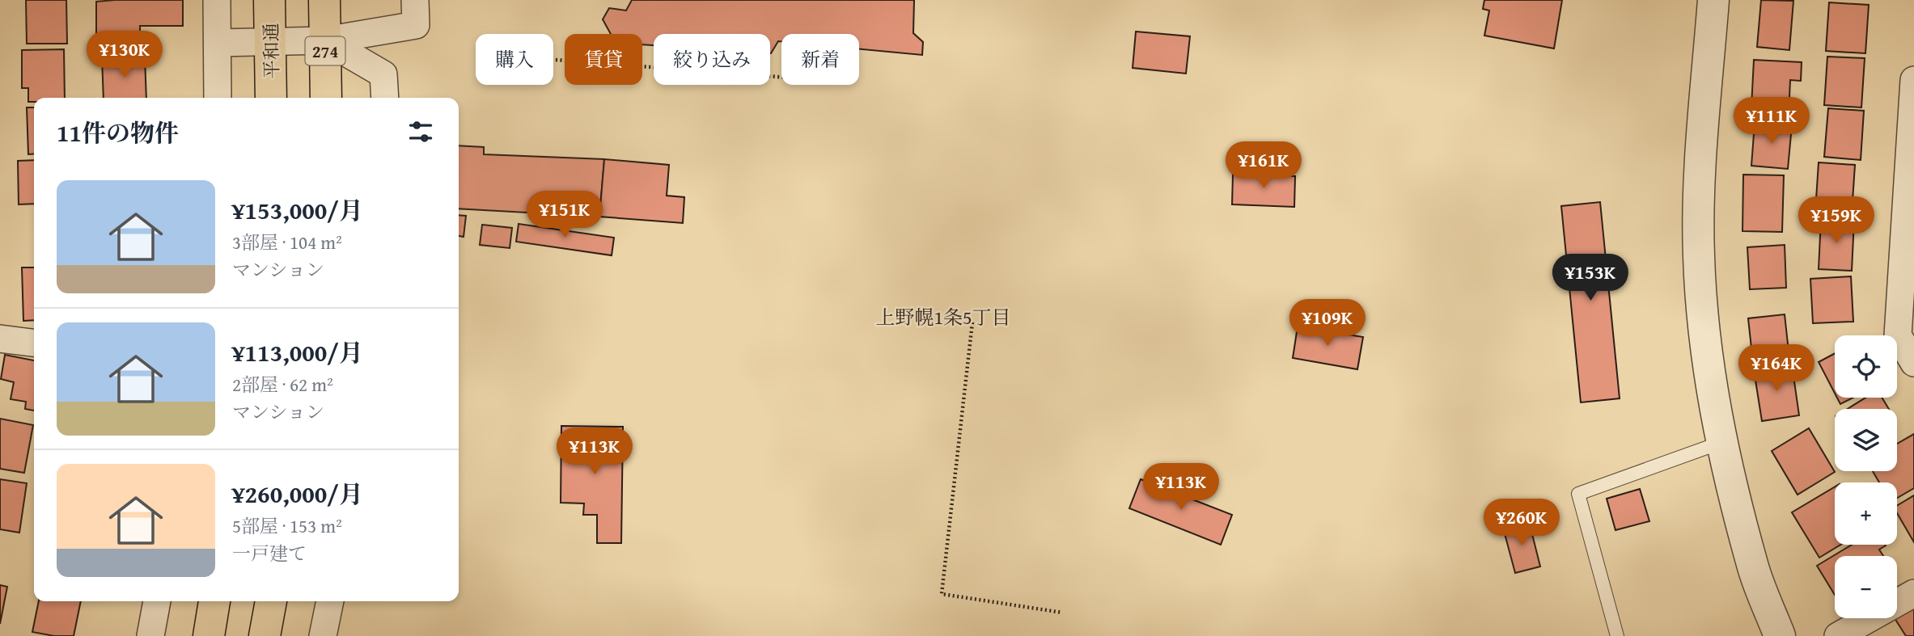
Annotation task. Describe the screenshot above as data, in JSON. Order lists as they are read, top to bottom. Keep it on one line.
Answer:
{"streets":{"highway":["平和通","274"]},"districts":["上野幌1条5丁目"],"page":{"price":["¥130K","¥111K","¥161K","¥151K","¥159K","¥153K","¥109K","¥164K","¥113K","¥113K","¥260K"],"chip":["購入","賃貸","絞り込み","新着"],"heading":"11件の物件","list":[{"name":"¥153,000/月","note":"3部屋 · 104 m² · マンション"},{"name":"¥113,000/月","note":"2部屋 · 62 m² · マンション"},{"name":"¥260,000/月","note":"5部屋 · 153 m² · 一戸建て"}],"map_buttons":["+","−"]}}
